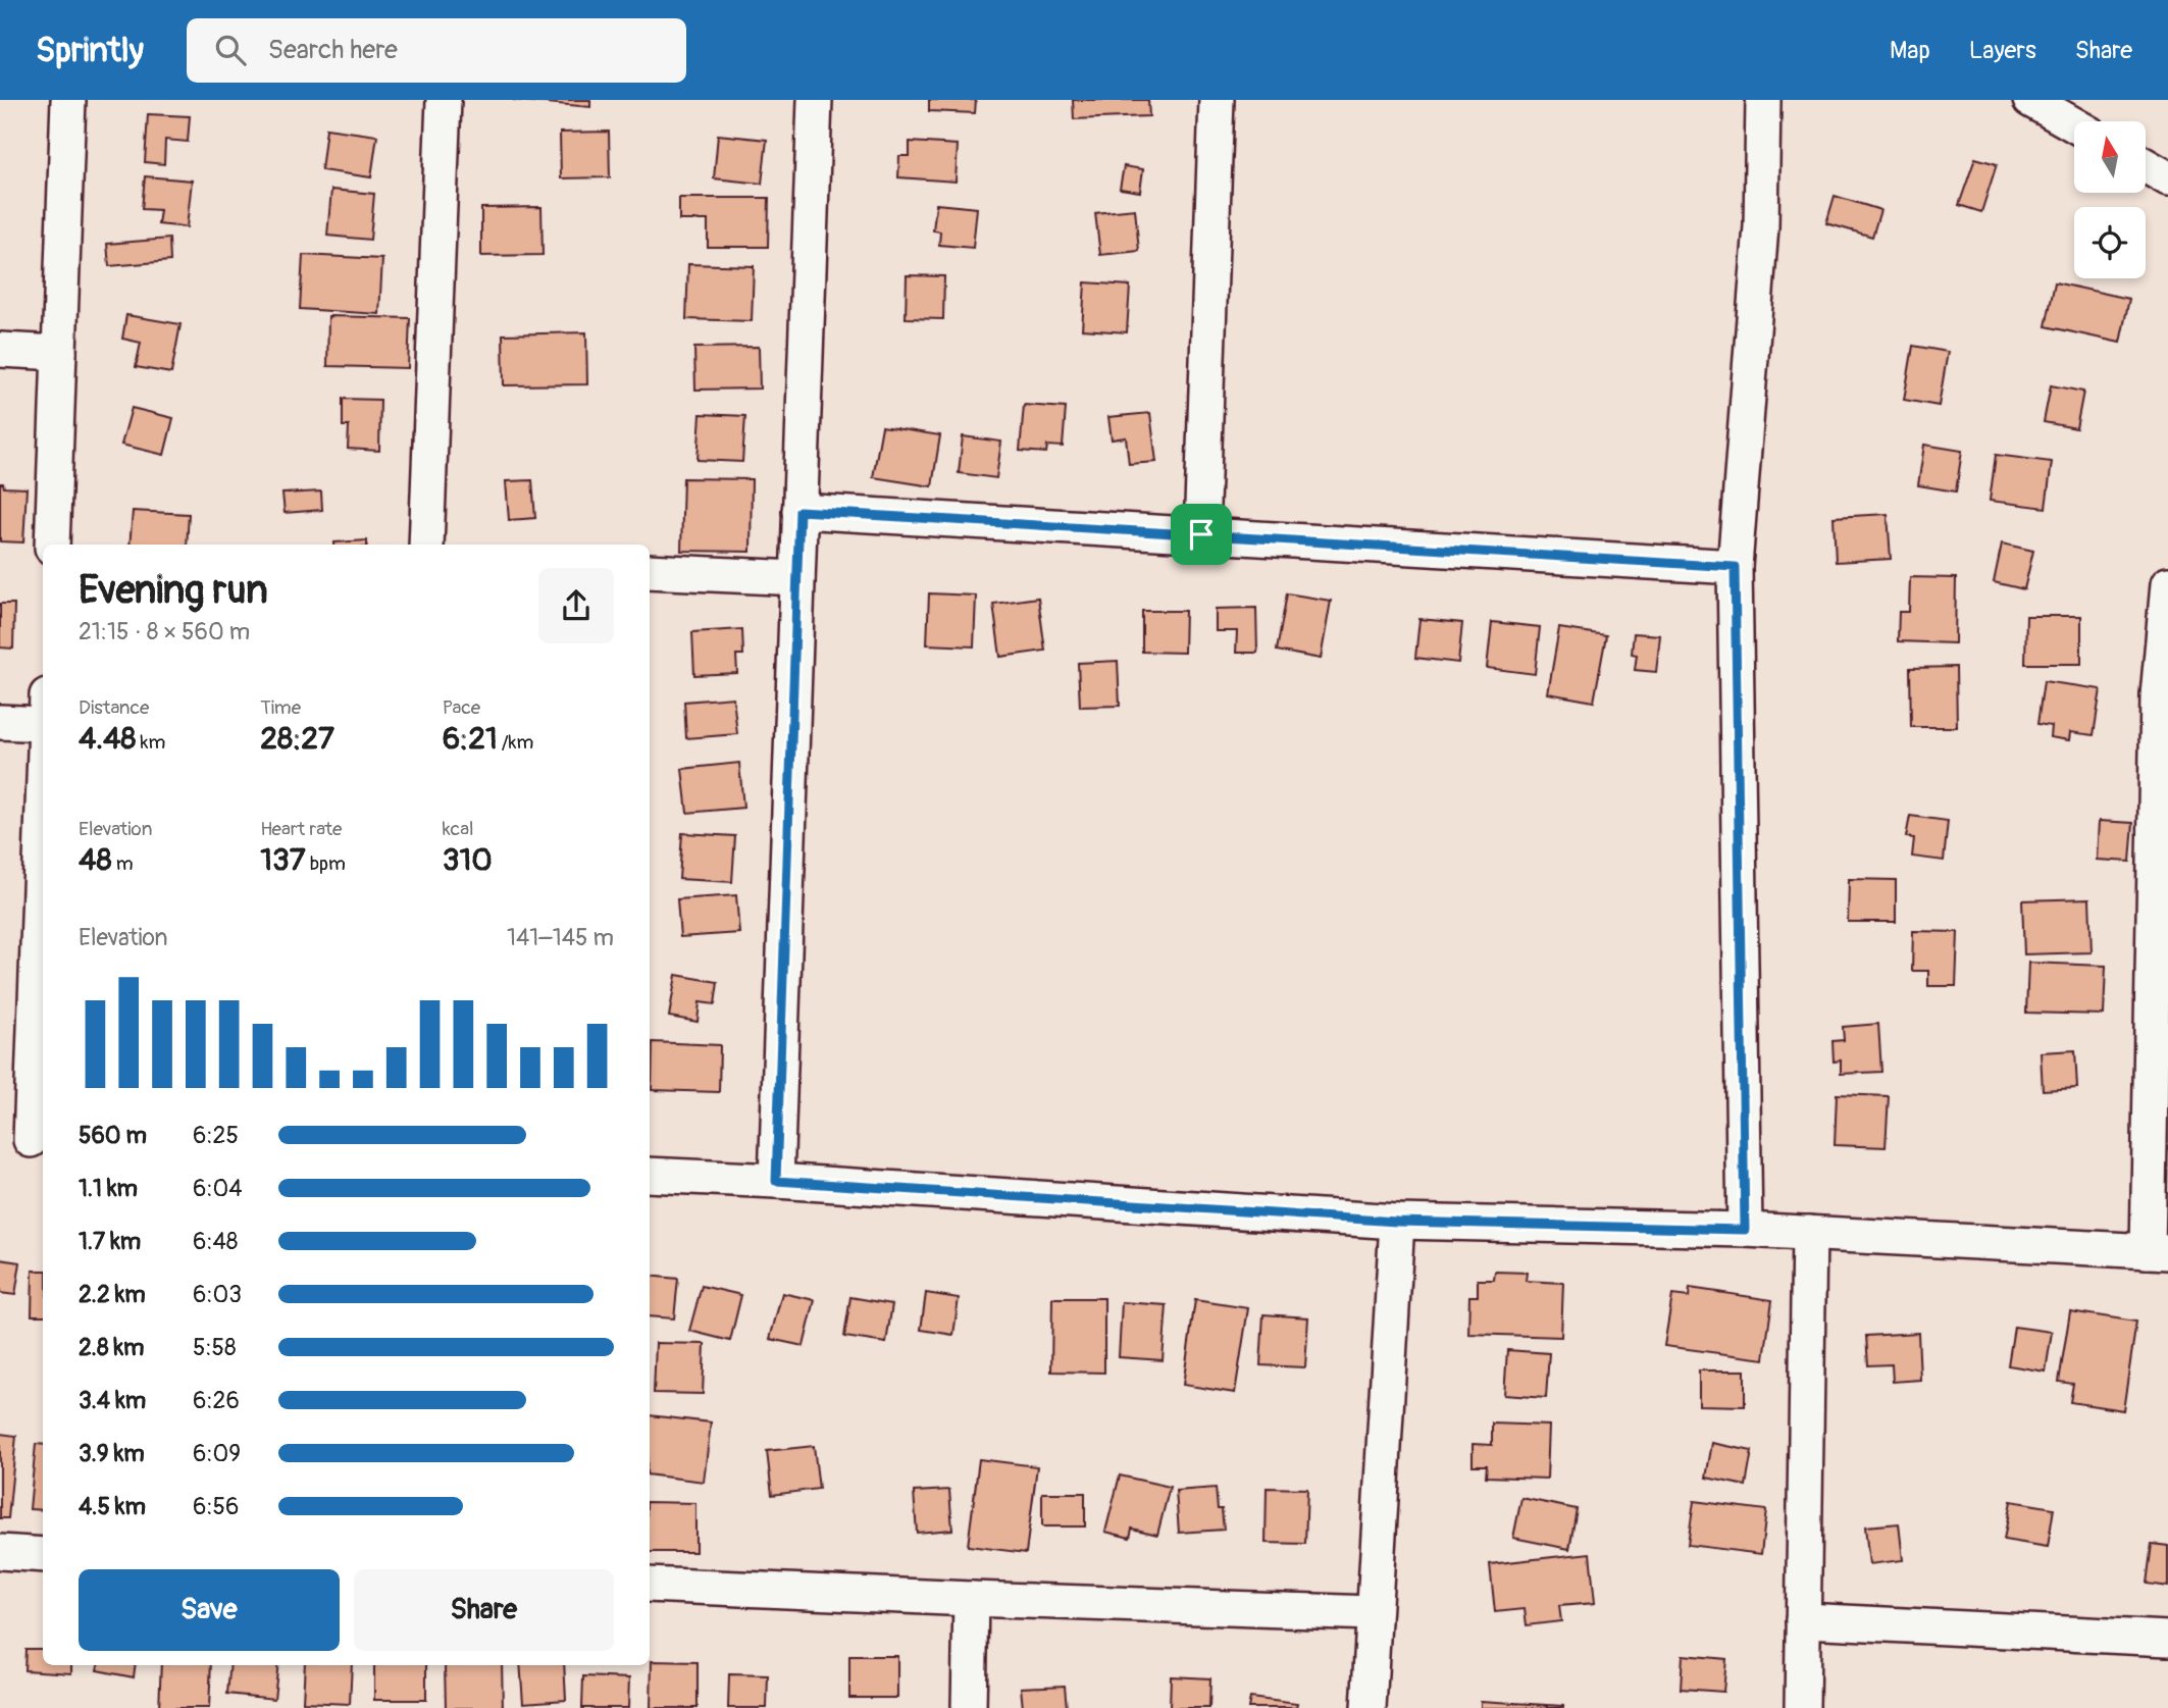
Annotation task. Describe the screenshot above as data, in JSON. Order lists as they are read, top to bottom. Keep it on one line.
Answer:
{"north":"top","page":{"header":"Sprintly","search":"Search here","nav":["Map","Layers","Share"],"heading":["Evening run","21:15 · 8 × 560 m"],"stats":[["Distance","4.48 km"],["Time","28:27"],["Pace","6:21 /km"],["Elevation","48 m"],["Heart rate","137 bpm"],["kcal","310"]],"chart":["Elevation","141–145 m"],"list":[{"name":"560 m","note":"6:25"},{"name":"1.1 km","note":"6:04"},{"name":"1.7 km","note":"6:48"},{"name":"2.2 km","note":"6:03"},{"name":"2.8 km","note":"5:58"},{"name":"3.4 km","note":"6:26"},{"name":"3.9 km","note":"6:09"},{"name":"4.5 km","note":"6:56"}],"buttons":["Save","Share"]}}
